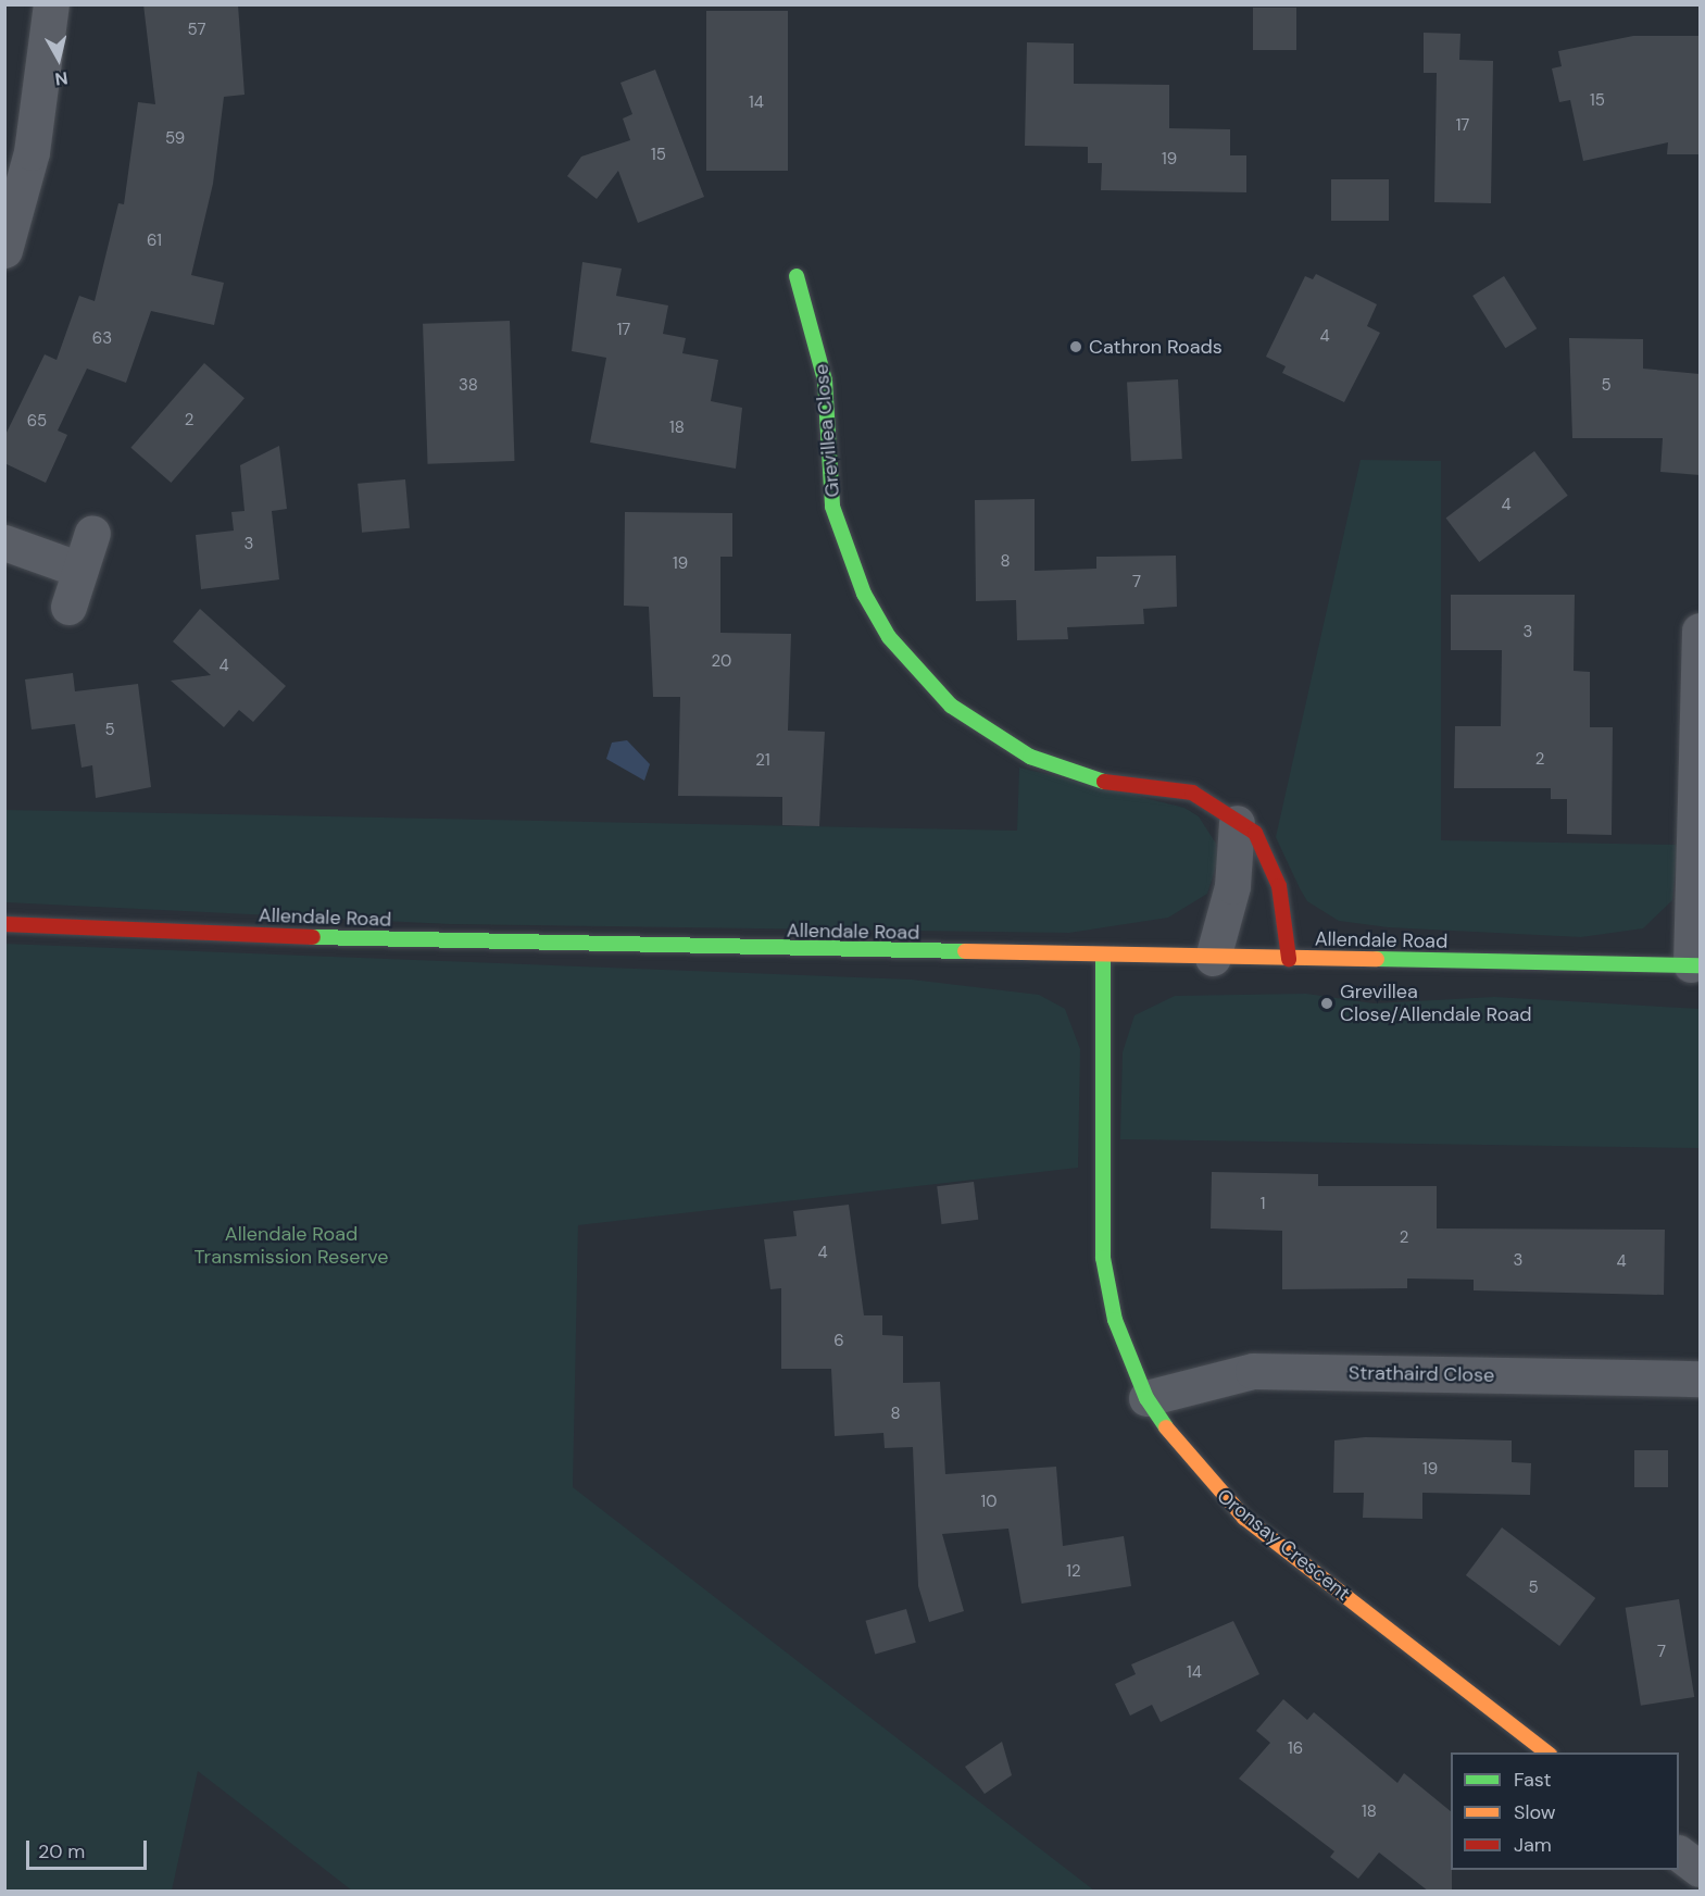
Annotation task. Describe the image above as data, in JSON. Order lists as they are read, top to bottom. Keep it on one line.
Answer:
{"streets":{"street":["Grevillea Close","Allendale Road","Strathaird Close","Oronsay Crescent"]},"crossings":[["Grevillea Close","Allendale Road"],["Allendale Road","Oronsay Crescent"],["Strathaird Close","Oronsay Crescent"]],"parks":["Allendale Road Transmission Reserve"],"places":["Cathron Roads","Grevillea Close/Allendale Road"],"house_numbers":["57","15","14","17","59","15","19","61","17","4","63","38","5","2","65","18","4","3","8","19","7","3","20","4","5","2","21","1","2","4","3","4","6","8","19","10","12","5","7","14","16","18"],"legend":["Fast","Slow","Jam"],"scale_bar":"20 m","north":"bottom"}
